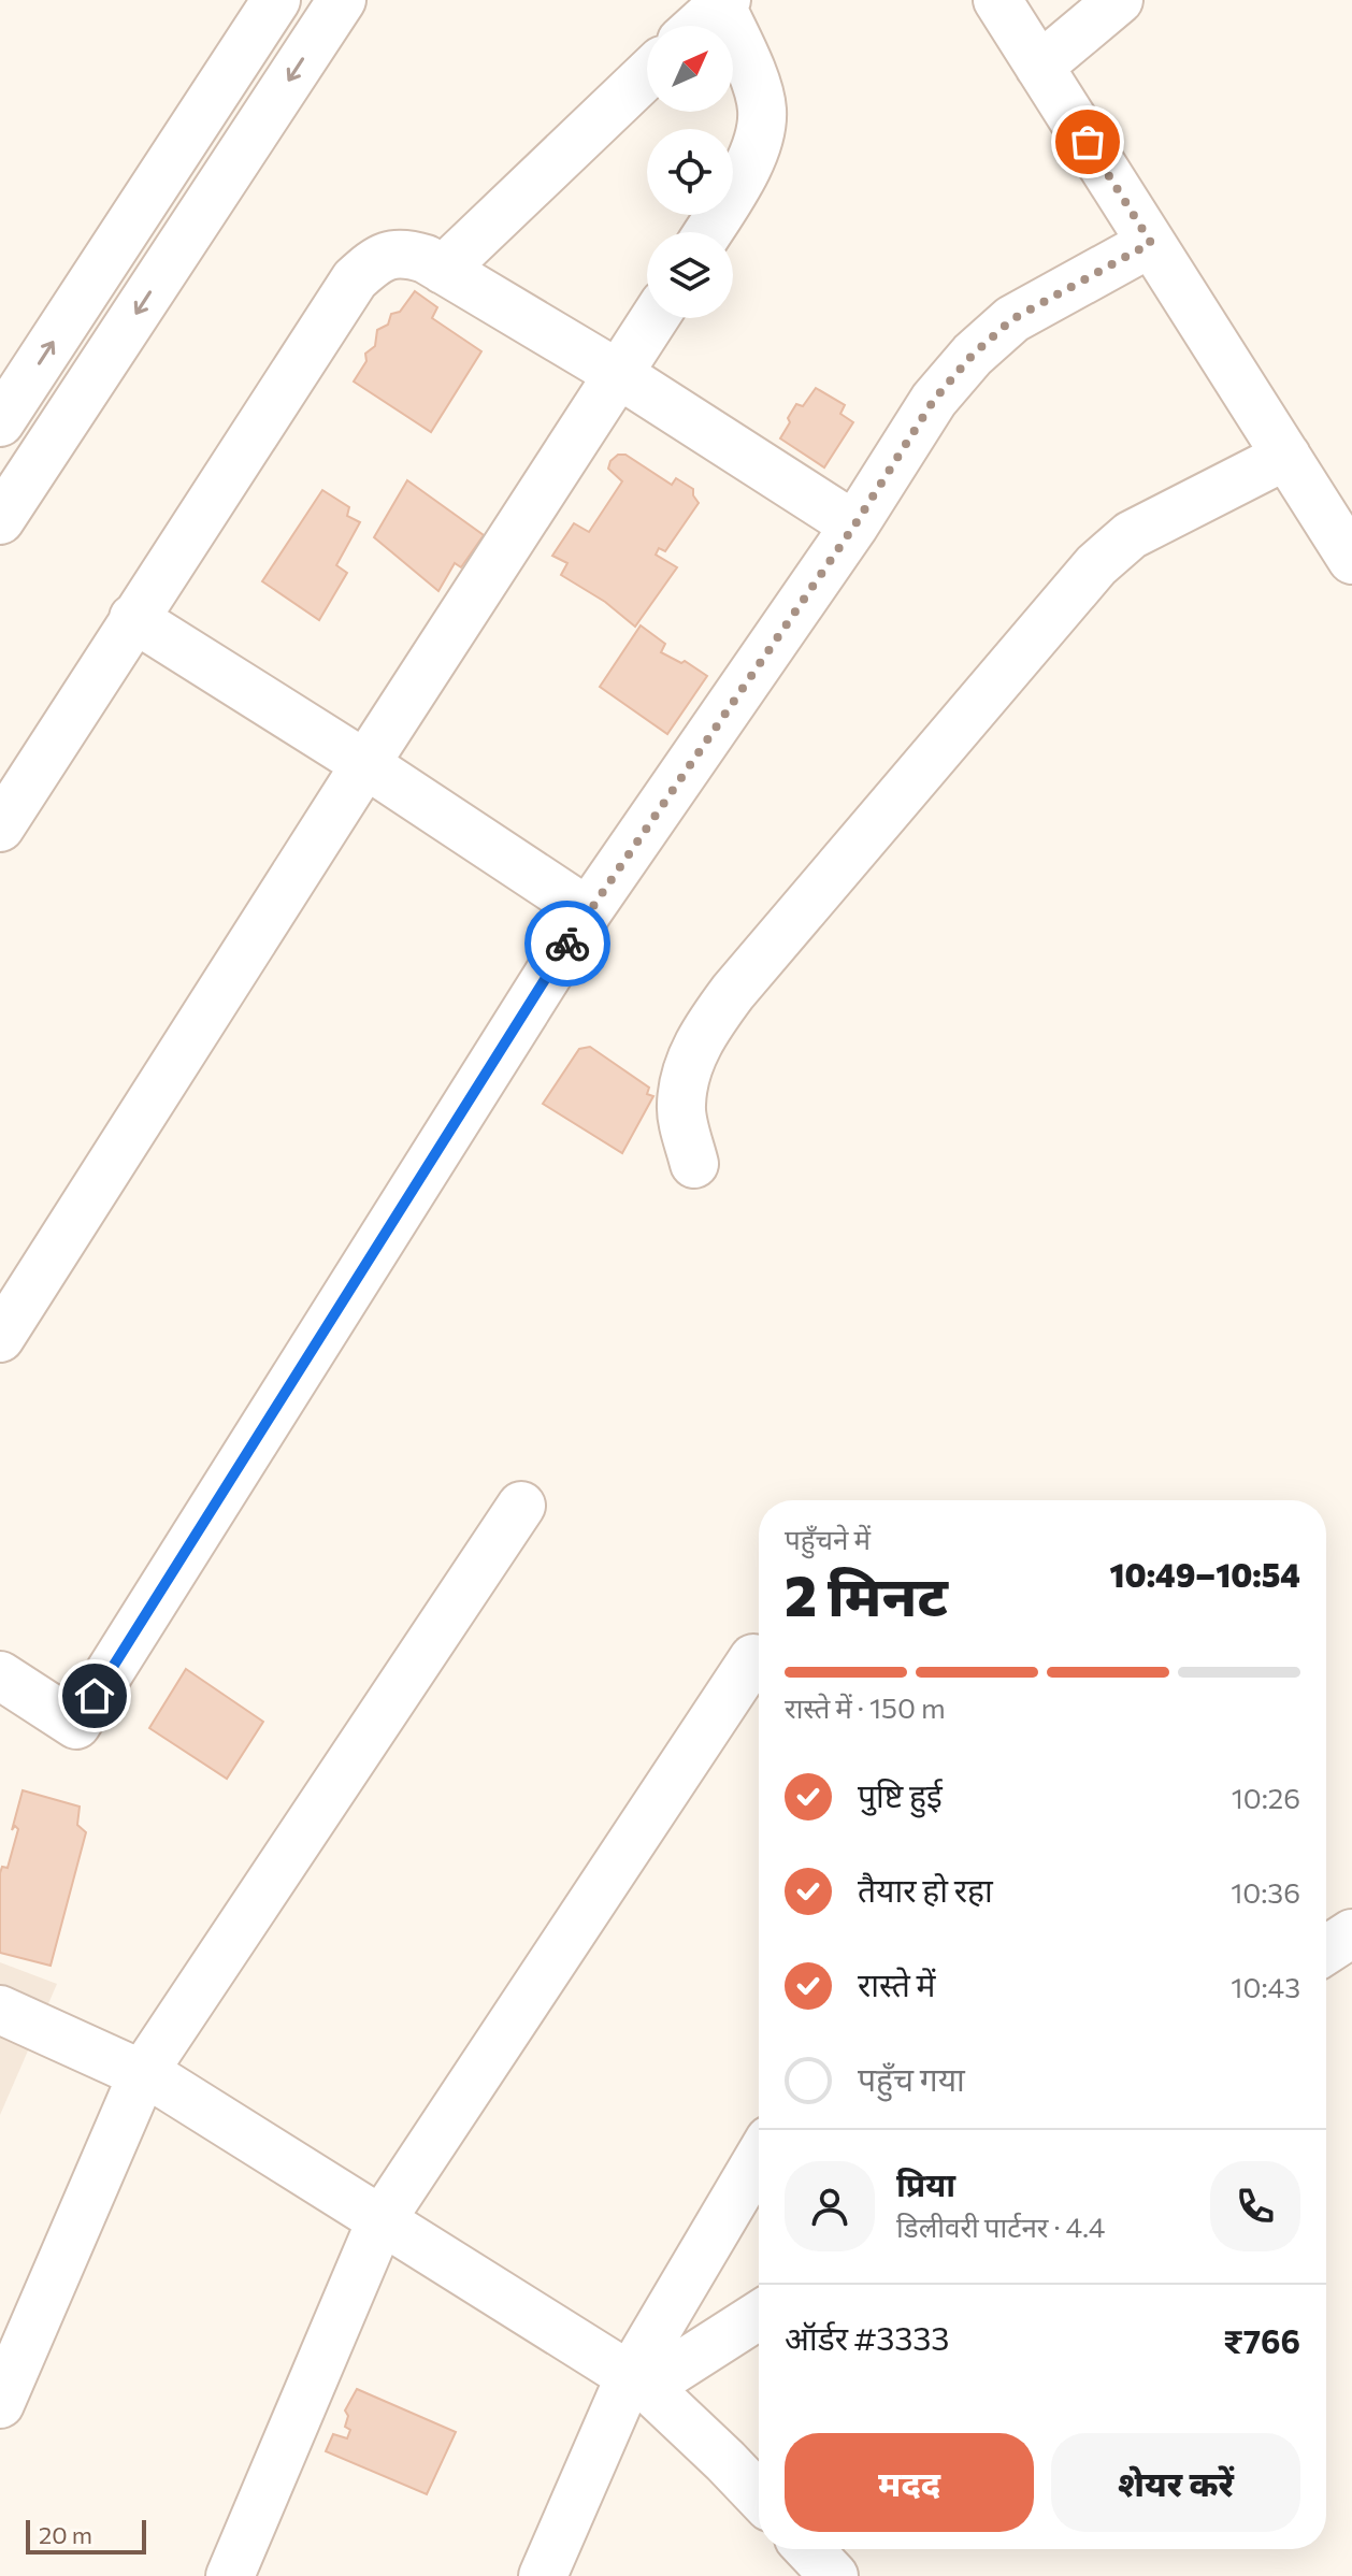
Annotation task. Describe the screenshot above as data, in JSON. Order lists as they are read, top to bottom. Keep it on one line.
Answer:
{"scale_bar":"20 m","north":"top right","page":{"heading":["2 मिनट","पहुँचने में","10:49–10:54"],"panel":["प्रिया","डिलीवरी पार्टनर · 4.4","ऑर्डर #3333","₹766"],"bar":"रास्ते में · 150 m","list":[["पुष्टि हुई","10:26"],["तैयार हो रहा","10:36"],["रास्ते में","10:43"],"पहुँच गया"],"buttons":["मदद","शेयर करें"],"scale":"20 m"}}
